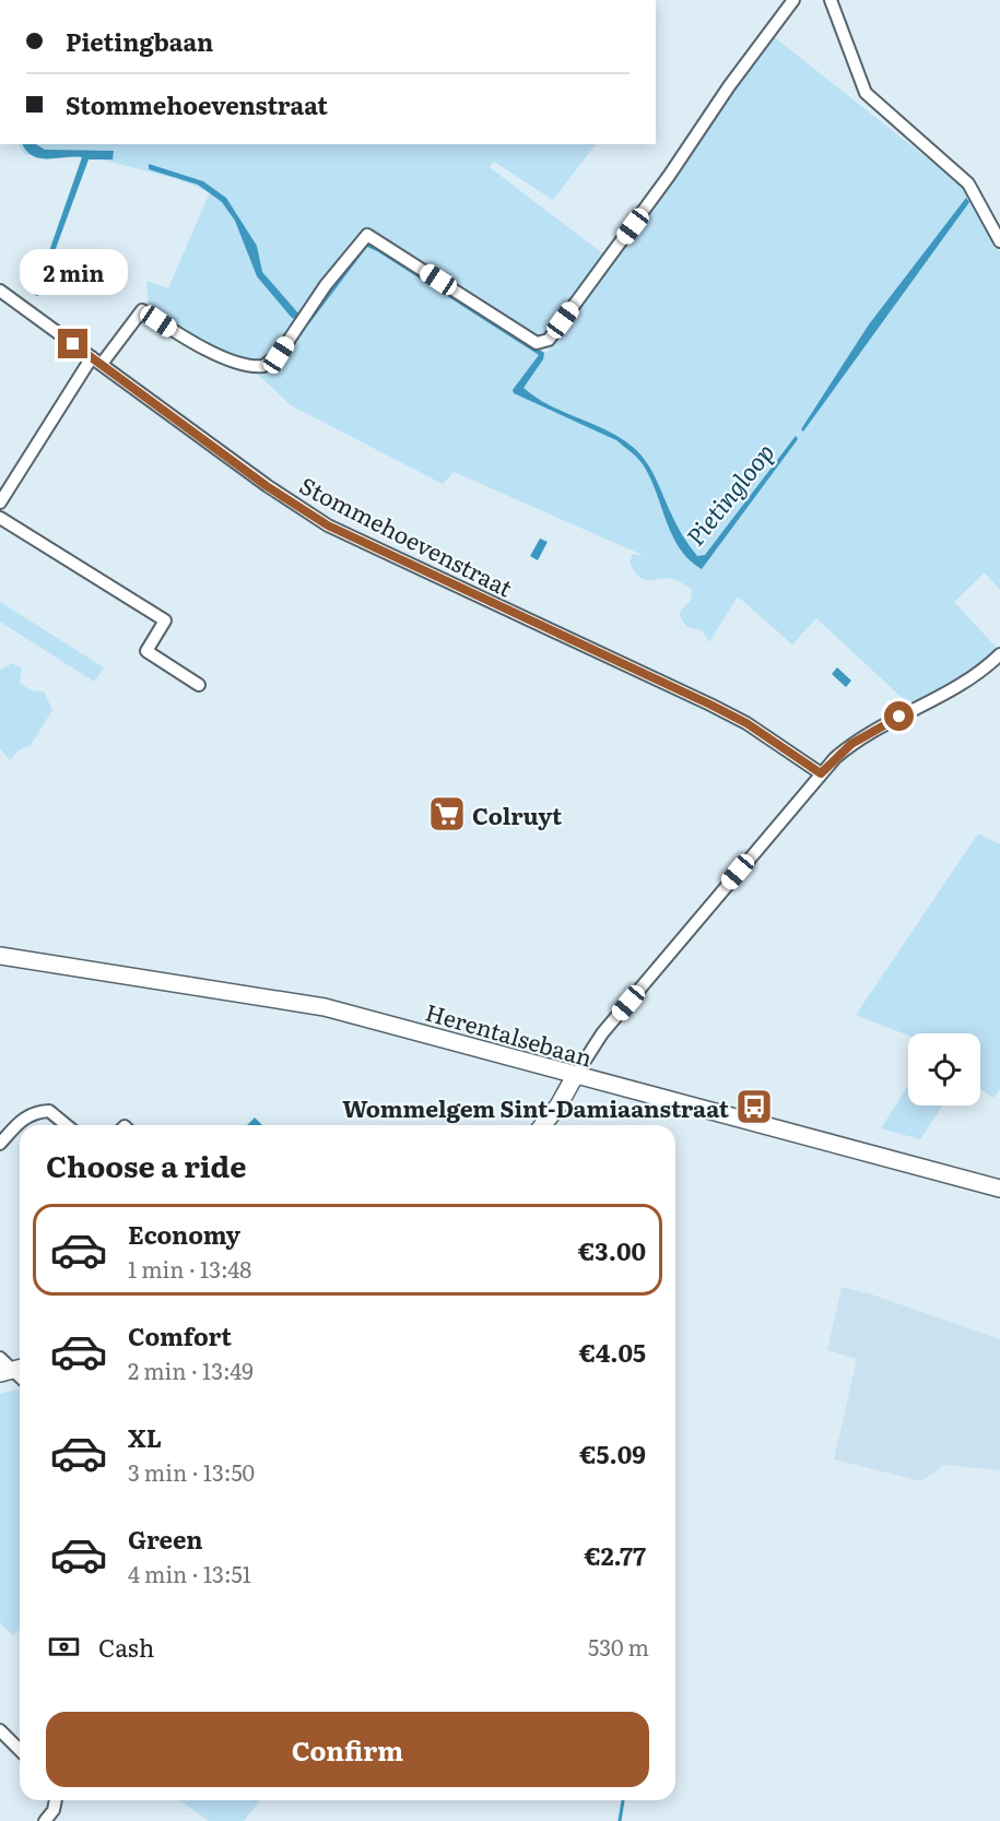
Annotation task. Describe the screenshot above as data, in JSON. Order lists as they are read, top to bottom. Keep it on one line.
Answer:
{"streets":{"main road":["Herentalsebaan"],"street":["Stommehoevenstraat"]},"water":["Pietingloop"],"places":{"supermarket":["Colruyt"],"bus stop":["Wommelgem Sint-Damiaanstraat"]},"page":{"banner":["Pietingbaan","Stommehoevenstraat"],"bubble":"2 min","heading":"Choose a ride","list":[{"name":"Economy","note":"1 min · 13:48","value":"€3.00"},{"name":"Comfort","note":"2 min · 13:49","value":"€4.05"},{"name":"XL","note":"3 min · 13:50","value":"€5.09"},{"name":"Green","note":"4 min · 13:51","value":"€2.77"}],"pay":["Cash","530 m"],"buttons":"Confirm"}}
